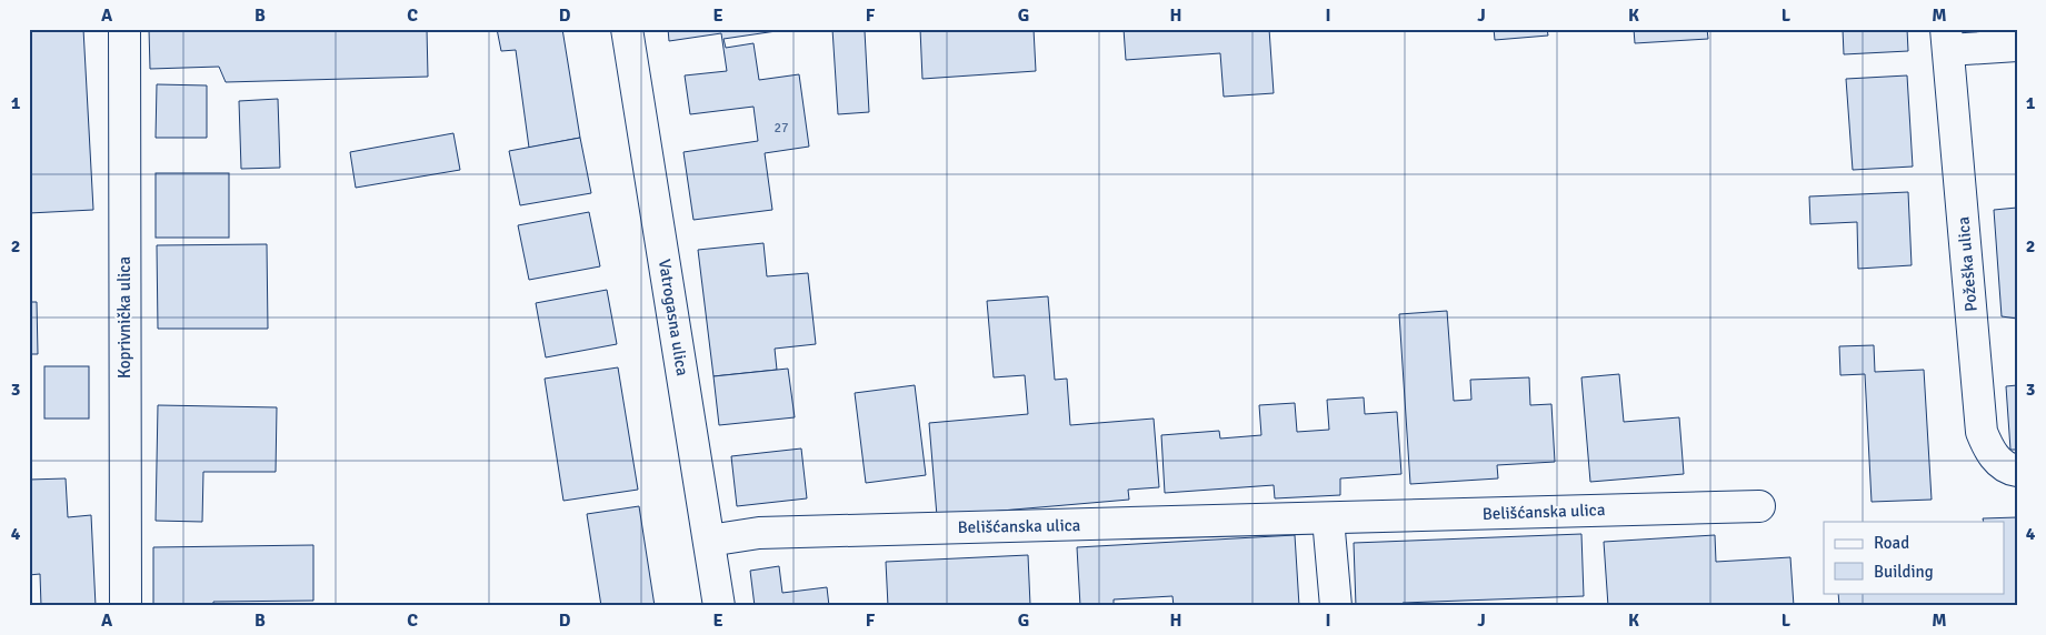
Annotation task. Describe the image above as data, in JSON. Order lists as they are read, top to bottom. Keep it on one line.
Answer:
{"streets":{"street":["Požeška ulica","Koprivnička ulica","Vatrogasna ulica","Belišćanska ulica"]},"crossings":[["Vatrogasna ulica","Belišćanska ulica"]],"house_numbers":["27"],"legend":["Road","Building"],"grid":{"columns":["A","B","C","D","E","F","G","H","I","J","K","L","M"],"rows":["1","2","3","4"]}}
